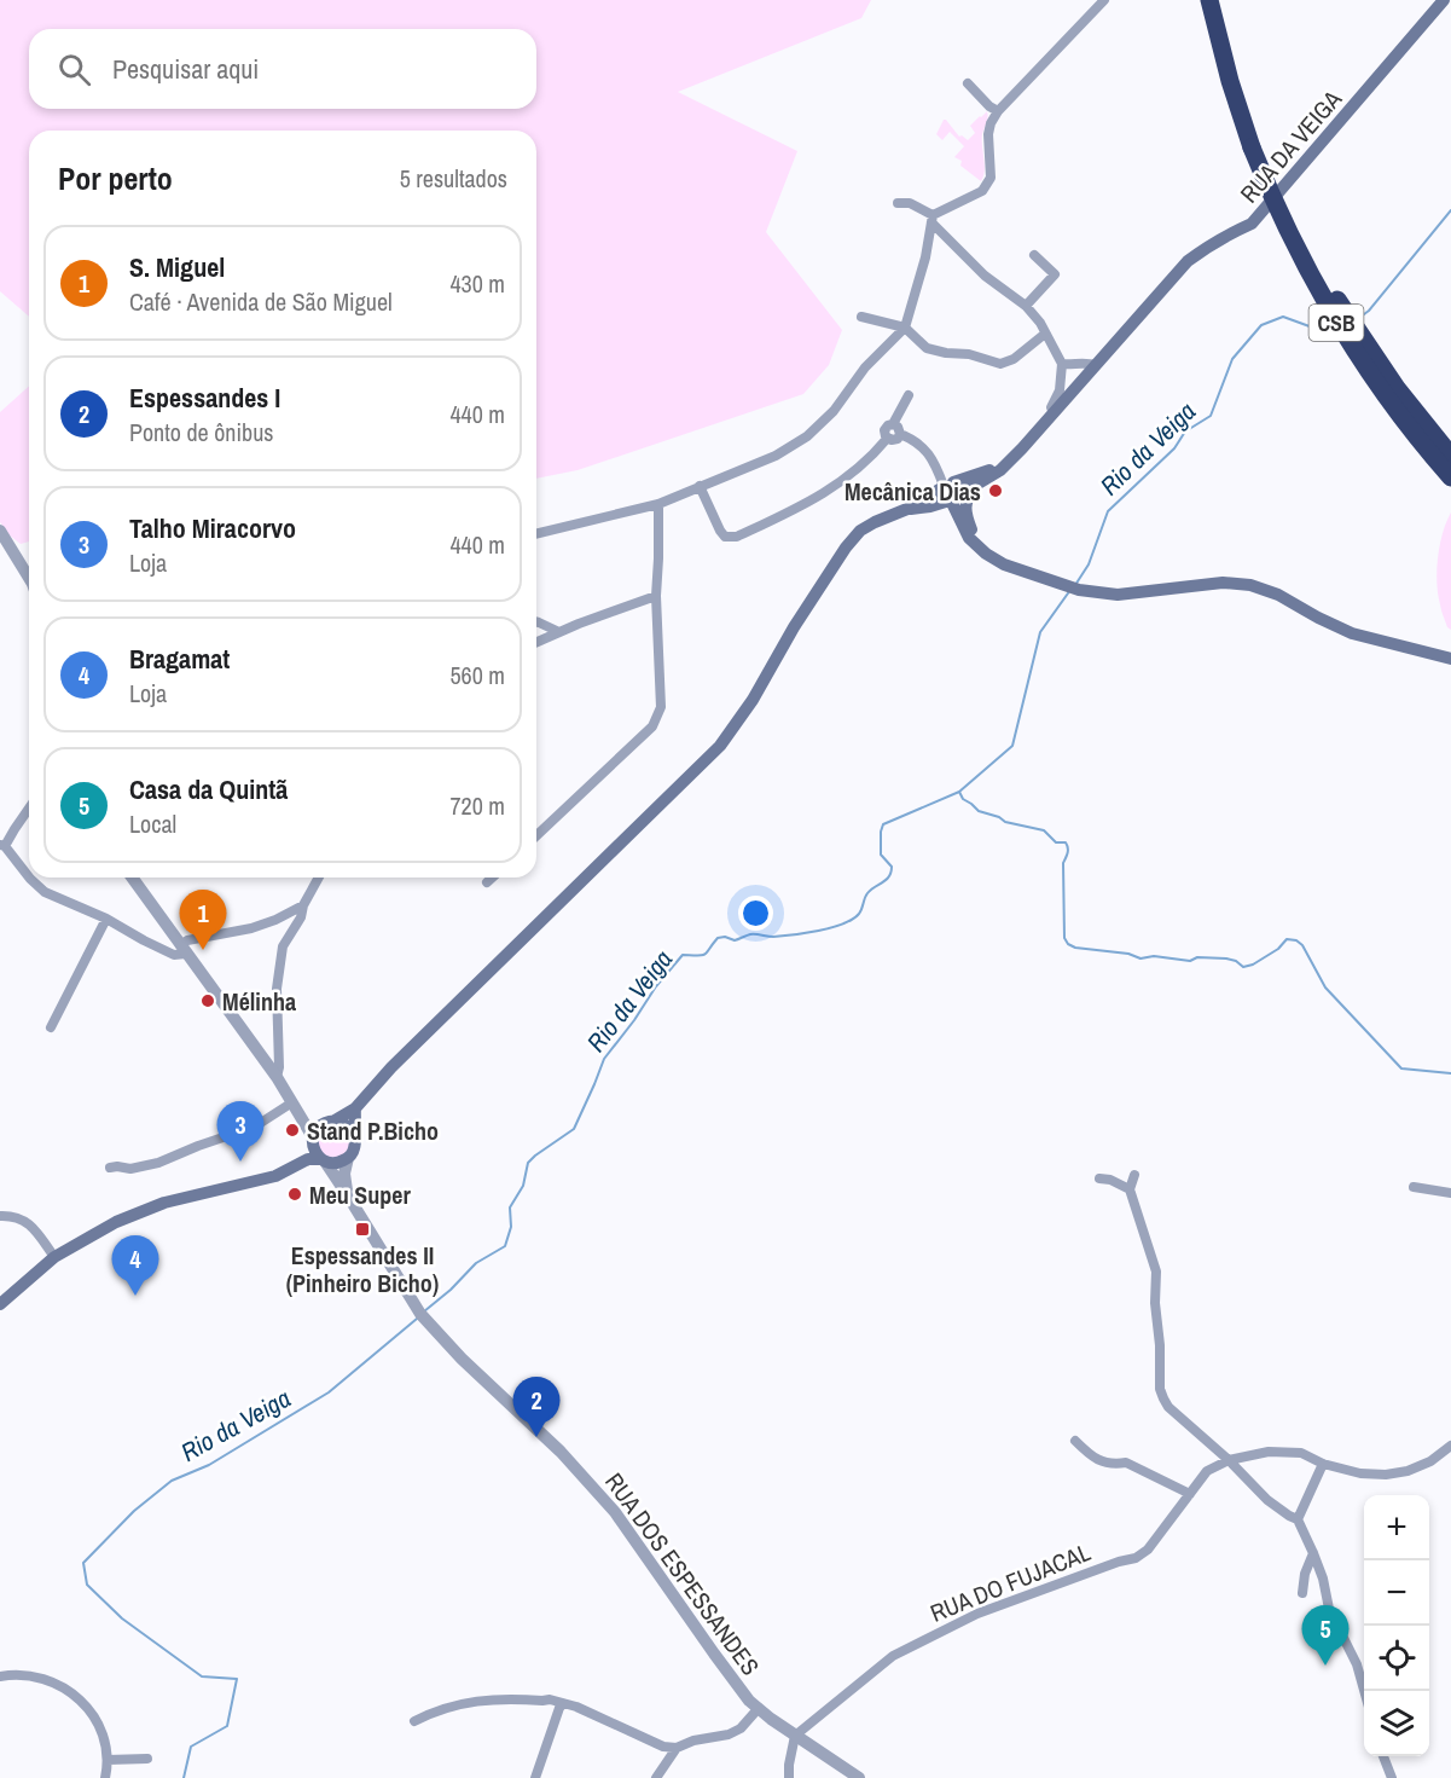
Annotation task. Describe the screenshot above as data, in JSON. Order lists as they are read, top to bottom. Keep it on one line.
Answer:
{"streets":{"highway":["CSB"],"main road":["RUA DA VEIGA"],"street":["RUA DOS ESPESSANDES","RUA DO FUJACAL"]},"crossings":[["RUA DOS ESPESSANDES","RUA DO FUJACAL"]],"water":["Rio da Veiga"],"places":{"other":["Mecânica Dias","Mélinha","Stand P.Bicho","Meu Super"],"transit":["Espessandes II (Pinheiro Bicho)"]},"page":{"search":"Pesquisar aqui","heading":["Por perto","5 resultados"],"list":[{"mark":"1","name":"S. Miguel","note":"Café · Avenida de São Miguel","value":"430 m"},{"mark":"2","name":"Espessandes I","note":"Ponto de ônibus","value":"440 m"},{"mark":"3","name":"Talho Miracorvo","note":"Loja","value":"440 m"},{"mark":"4","name":"Bragamat","note":"Loja","value":"560 m"},{"mark":"5","name":"Casa da Quintã","note":"Local","value":"720 m"}],"pins":["1","3","4","2","5"],"map_buttons":["+","−"]}}
